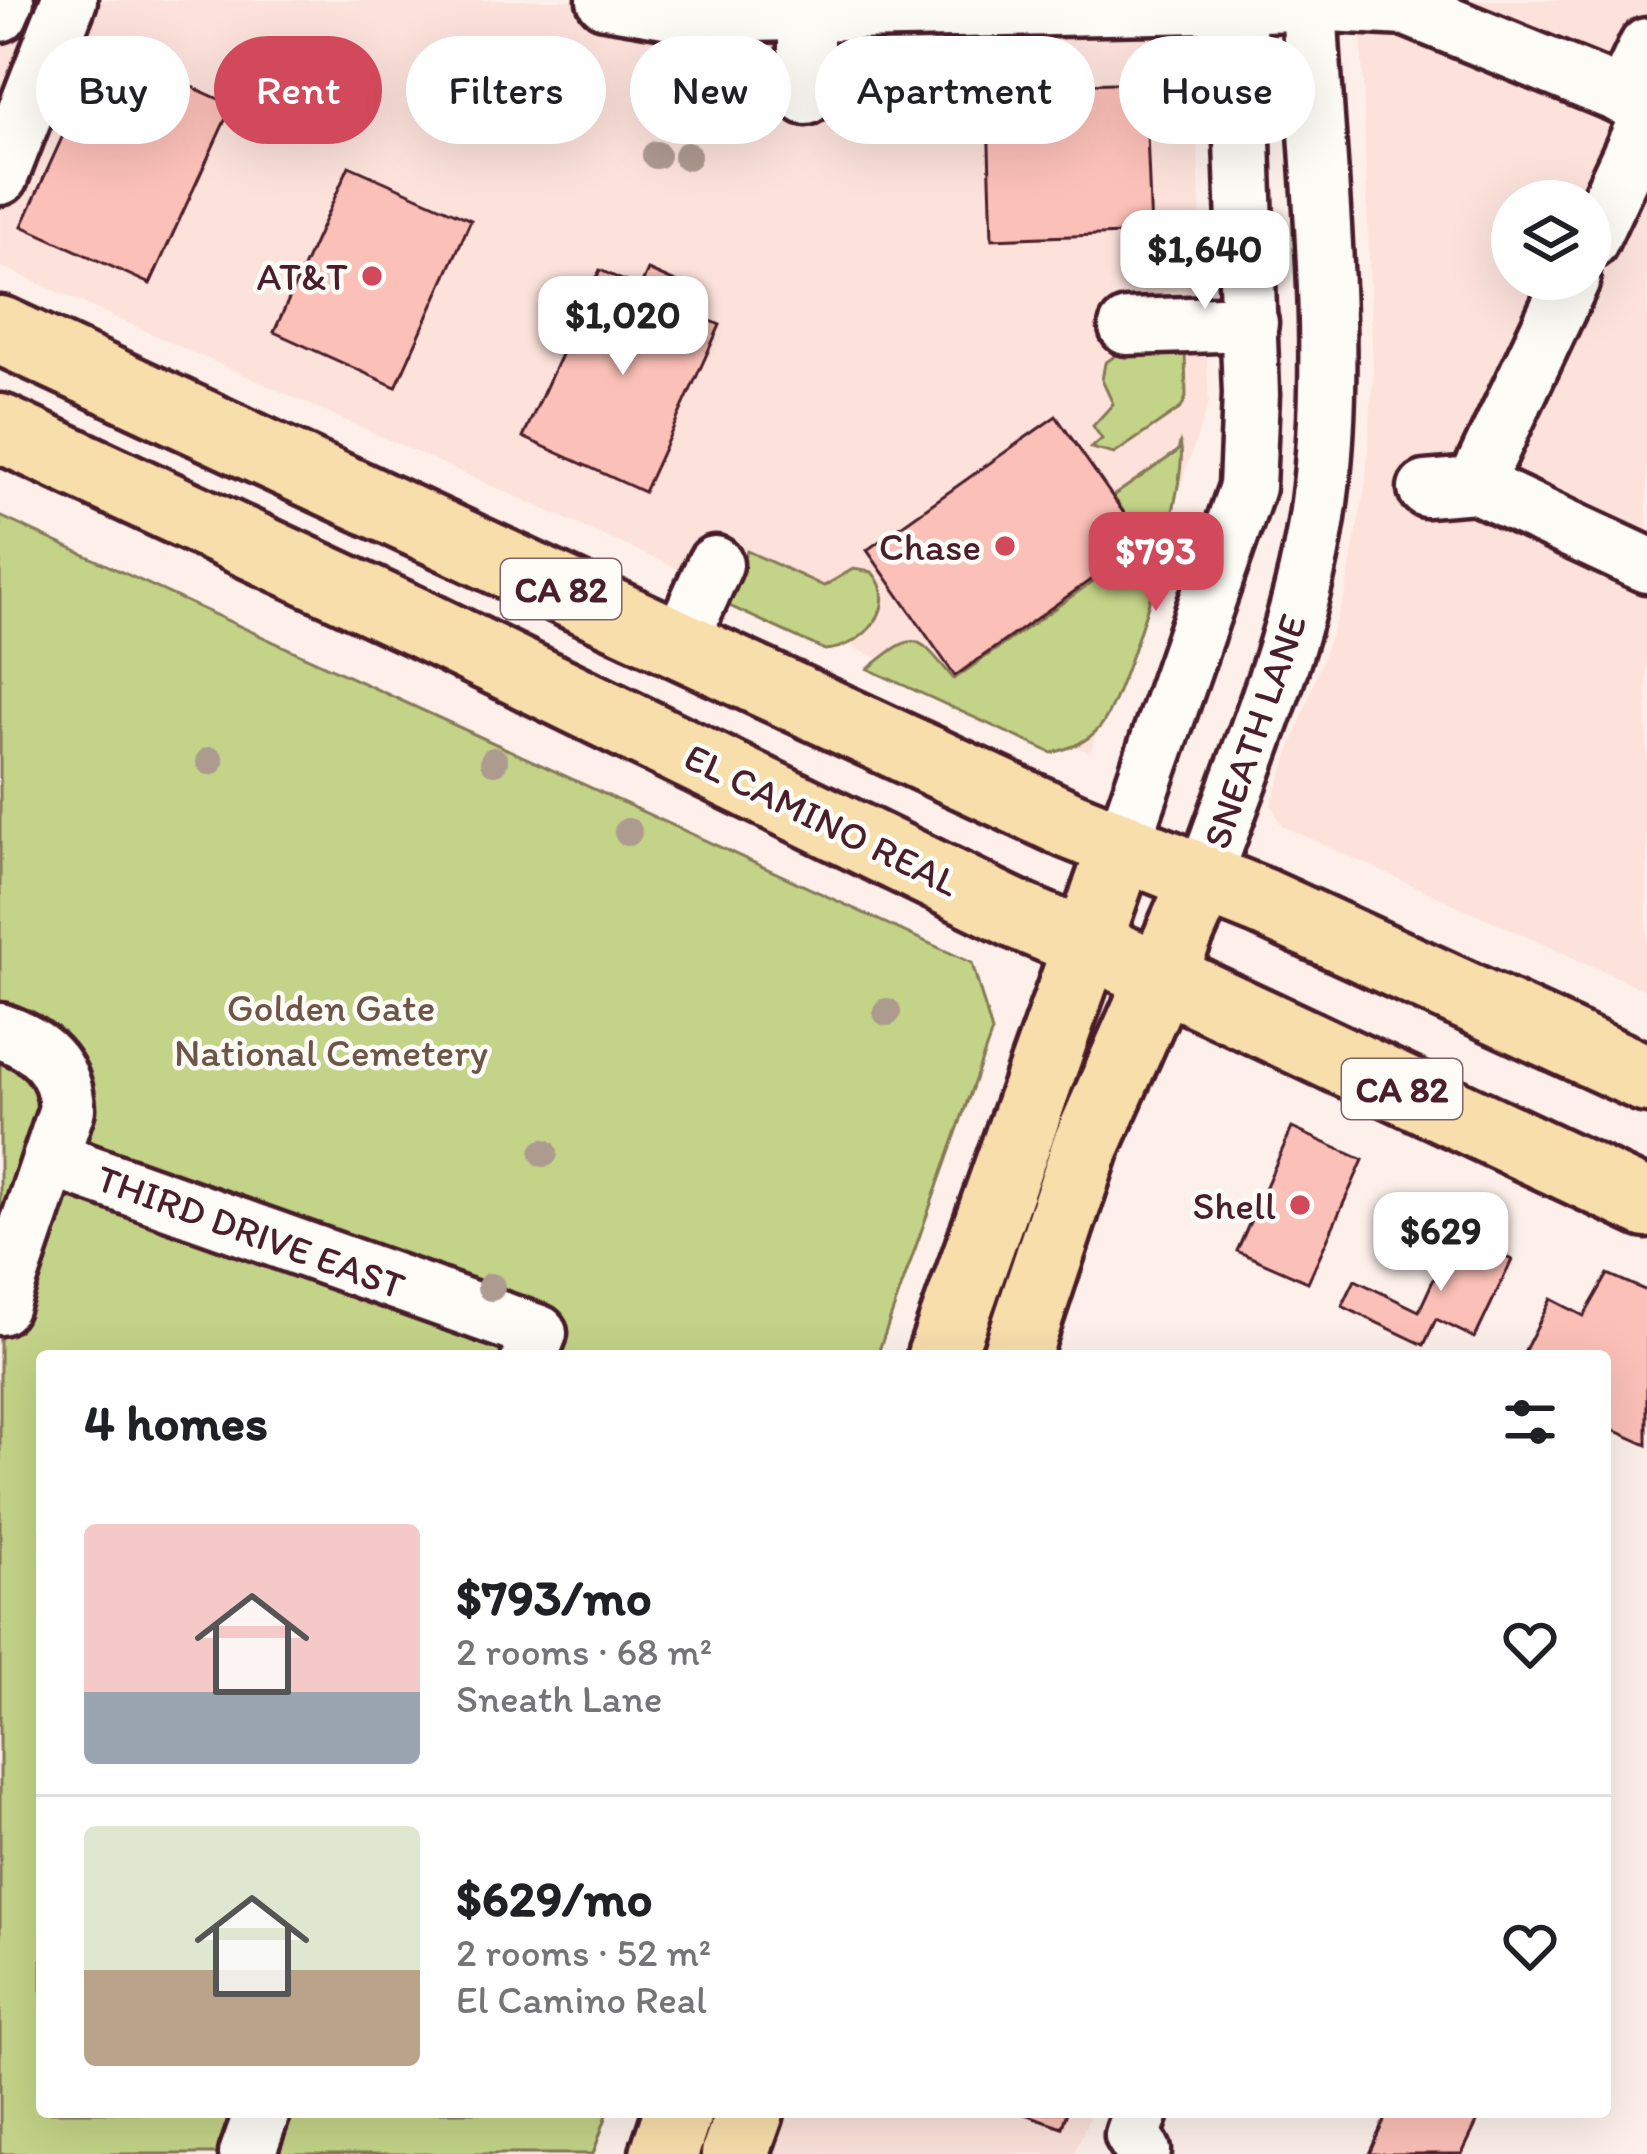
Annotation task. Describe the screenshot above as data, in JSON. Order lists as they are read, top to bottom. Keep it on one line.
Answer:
{"streets":{"main road":["CA 82","SNEATH LANE","EL CAMINO REAL"],"street":["THIRD DRIVE EAST"]},"crossings":[["CA 82","SNEATH LANE"],["SNEATH LANE","EL CAMINO REAL"]],"parks":["Golden Gate National Cemetery"],"places":["AT&T","Chase","Shell"],"page":{"chip":["Buy","Rent","Filters","New","Apartment","House"],"price":["$1,640","$1,020","$793","$629"],"heading":"4 homes","list":[{"name":"$793/mo","note":"2 rooms · 68 m² · Sneath Lane"},{"name":"$629/mo","note":"2 rooms · 52 m² · El Camino Real"}]}}
